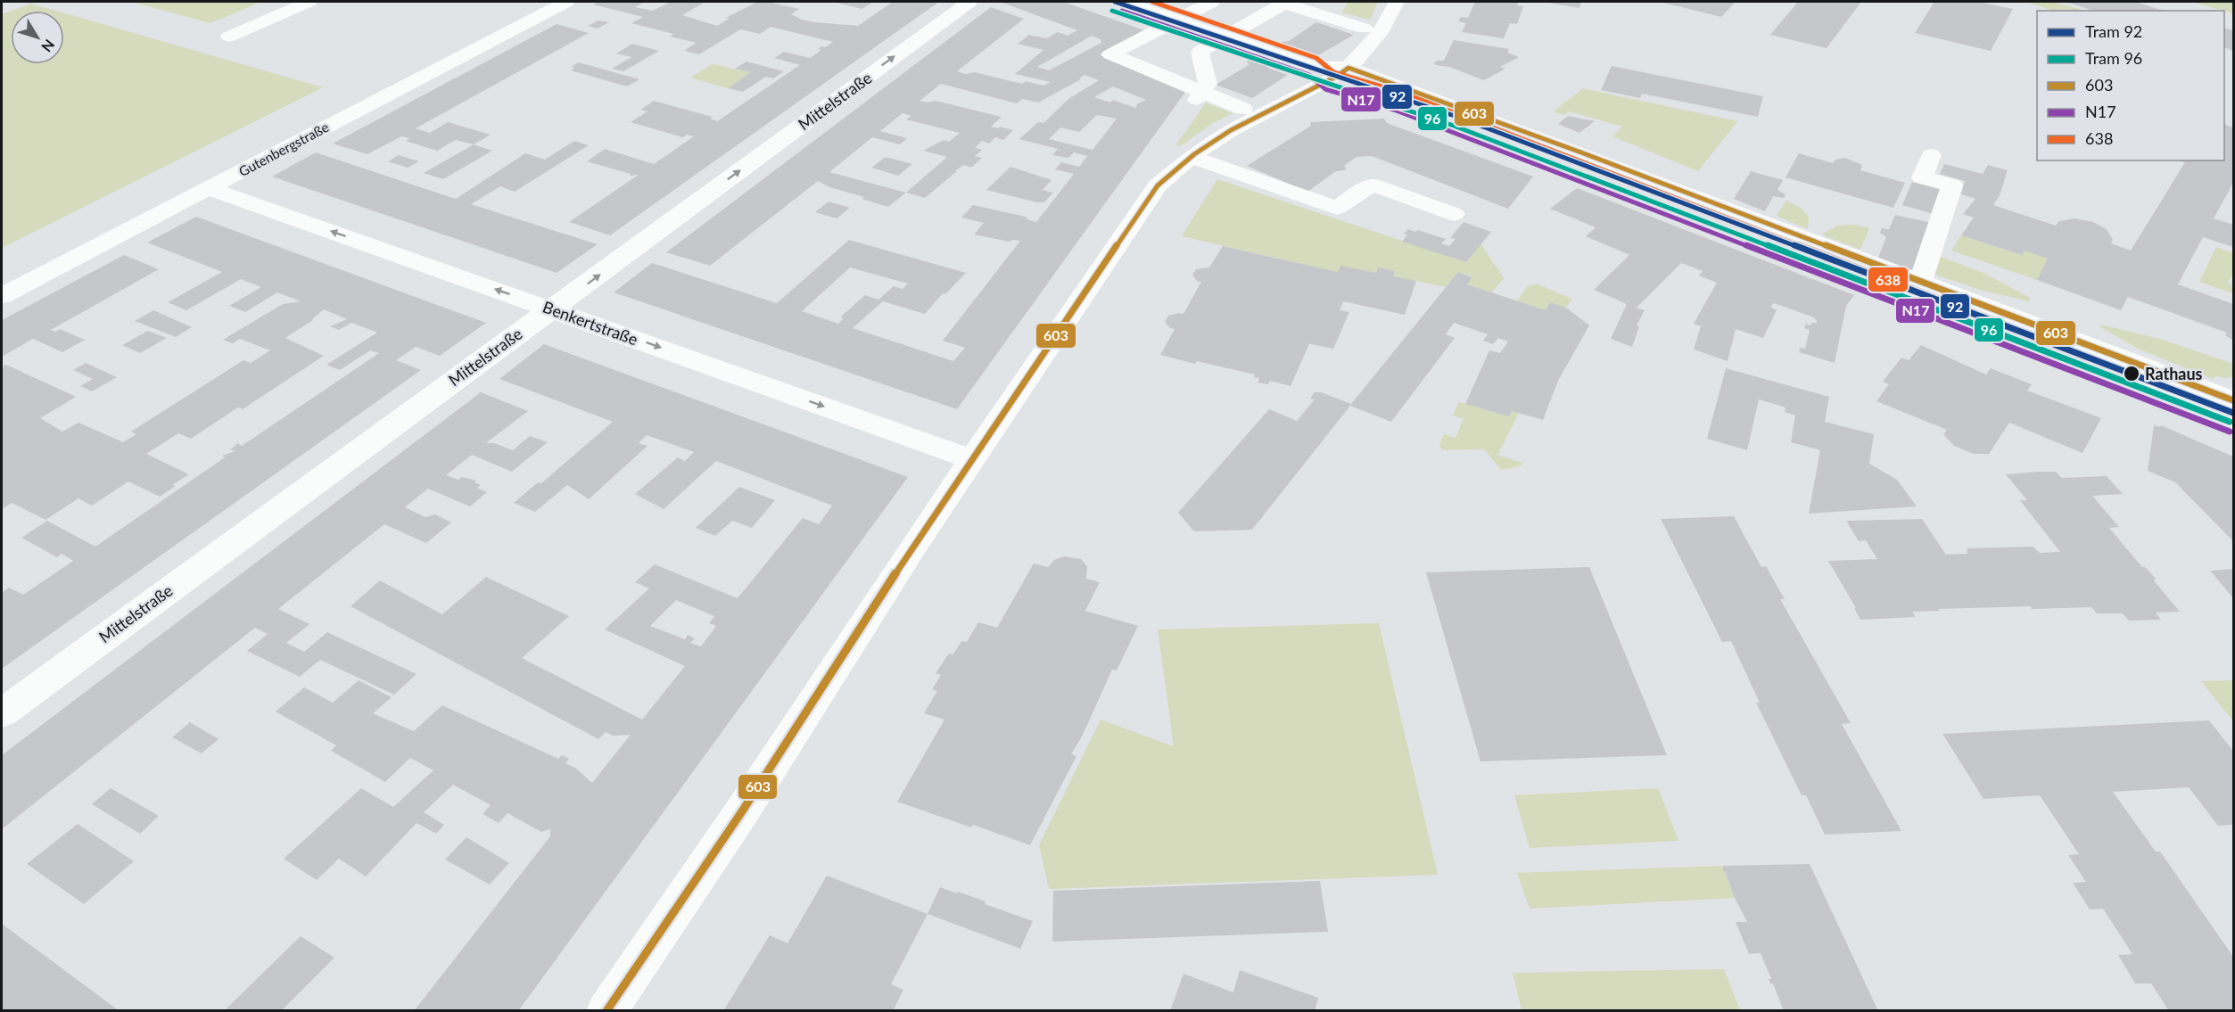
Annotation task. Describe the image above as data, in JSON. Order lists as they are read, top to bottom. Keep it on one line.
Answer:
{"streets":{"street":["Mittelstraße","Gutenbergstraße","Benkertstraße"]},"crossings":[["Mittelstraße","Benkertstraße"],["Gutenbergstraße","Benkertstraße"]],"one_way":["Mittelstraße"],"places":["Rathaus"],"lines":["tram line 92","transit line 638","tram line 96","transit line N17","transit line 603"],"legend":["Tram 92","Tram 96","603","N17","638"],"north":"bottom right"}
